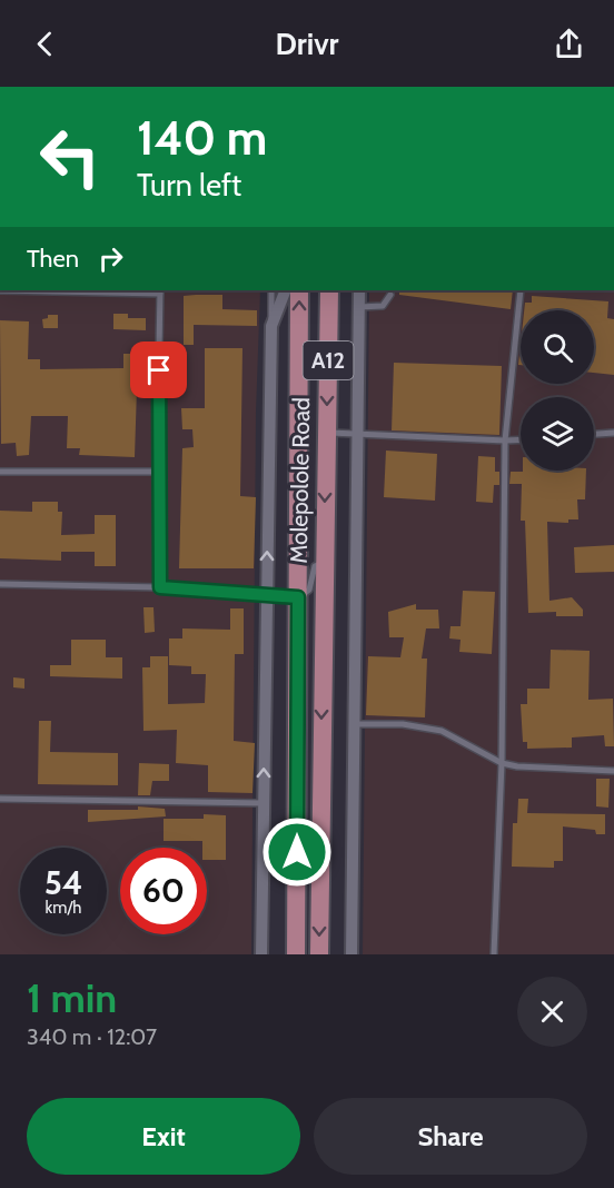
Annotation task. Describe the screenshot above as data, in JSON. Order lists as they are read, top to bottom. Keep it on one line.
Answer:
{"streets":{"main road":["A12","Molepolole Road"]},"page":{"header":"Drivr","turn":["140 m","Turn left"],"then":"Then","speed":"54 km/h","limit":"60","heading":["1 min","340 m · 12:07"],"buttons":["Exit","Share"]}}
